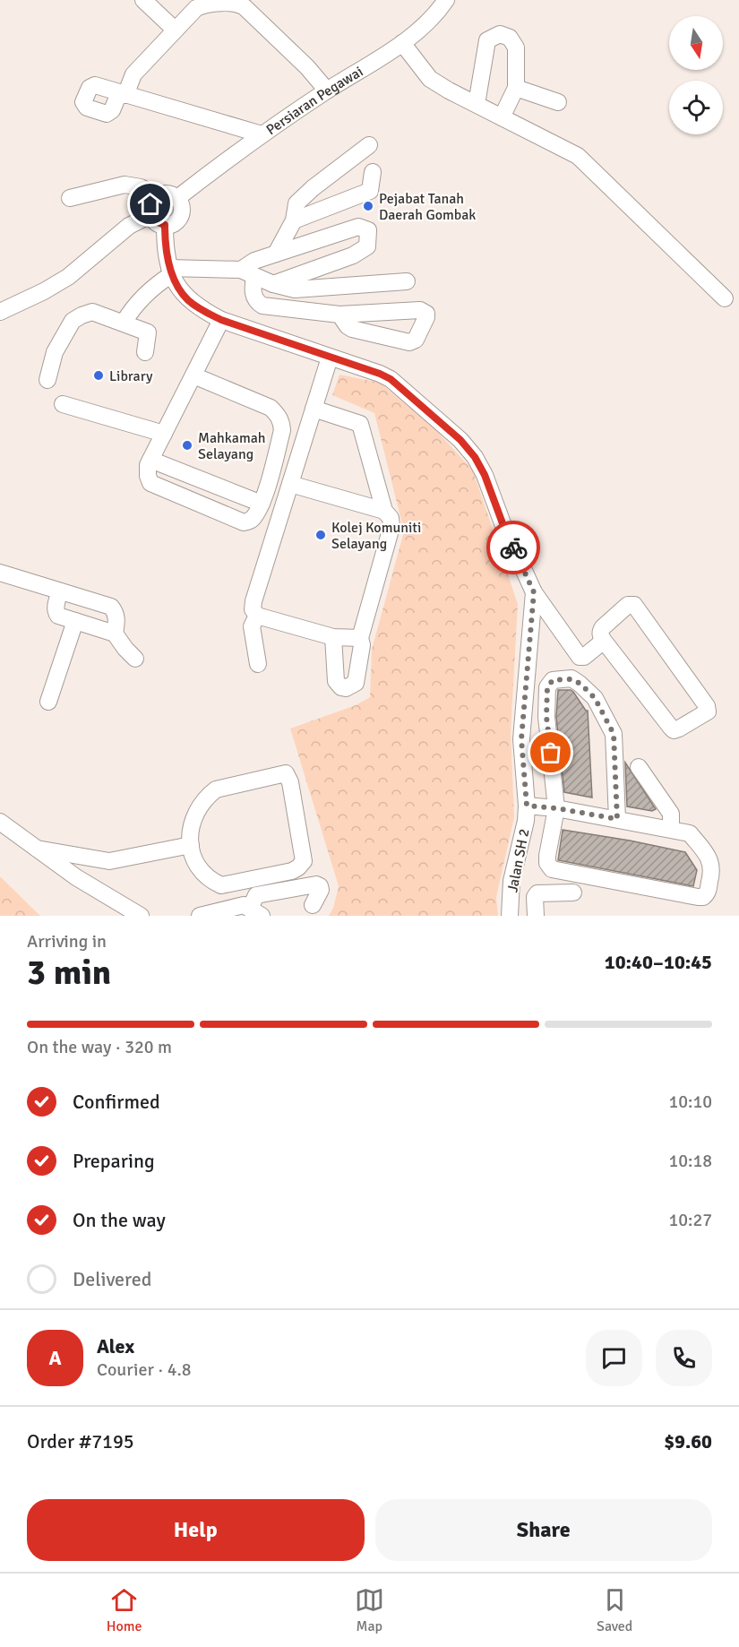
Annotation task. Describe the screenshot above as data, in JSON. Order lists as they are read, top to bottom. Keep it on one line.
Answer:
{"streets":{"street":["Persiaran Pegawai","Jalan SH 2"]},"crossings":[["Persiaran Pegawai","Jalan SH 2"]],"places":["Pejabat Tanah Daerah Gombak","Library","Mahkamah Selayang","Kolej Komuniti Selayang"],"north":"bottom","page":{"heading":["3 min","Arriving in","10:40–10:45"],"panel":["Alex","Courier · 4.8","Order #7195","$9.60"],"bar":"On the way · 320 m","list":[["Confirmed","10:10"],["Preparing","10:18"],["On the way","10:27"],"Delivered"],"round":"A","buttons":["Help","Share"],"tabs":["Home","Map","Saved"]}}
